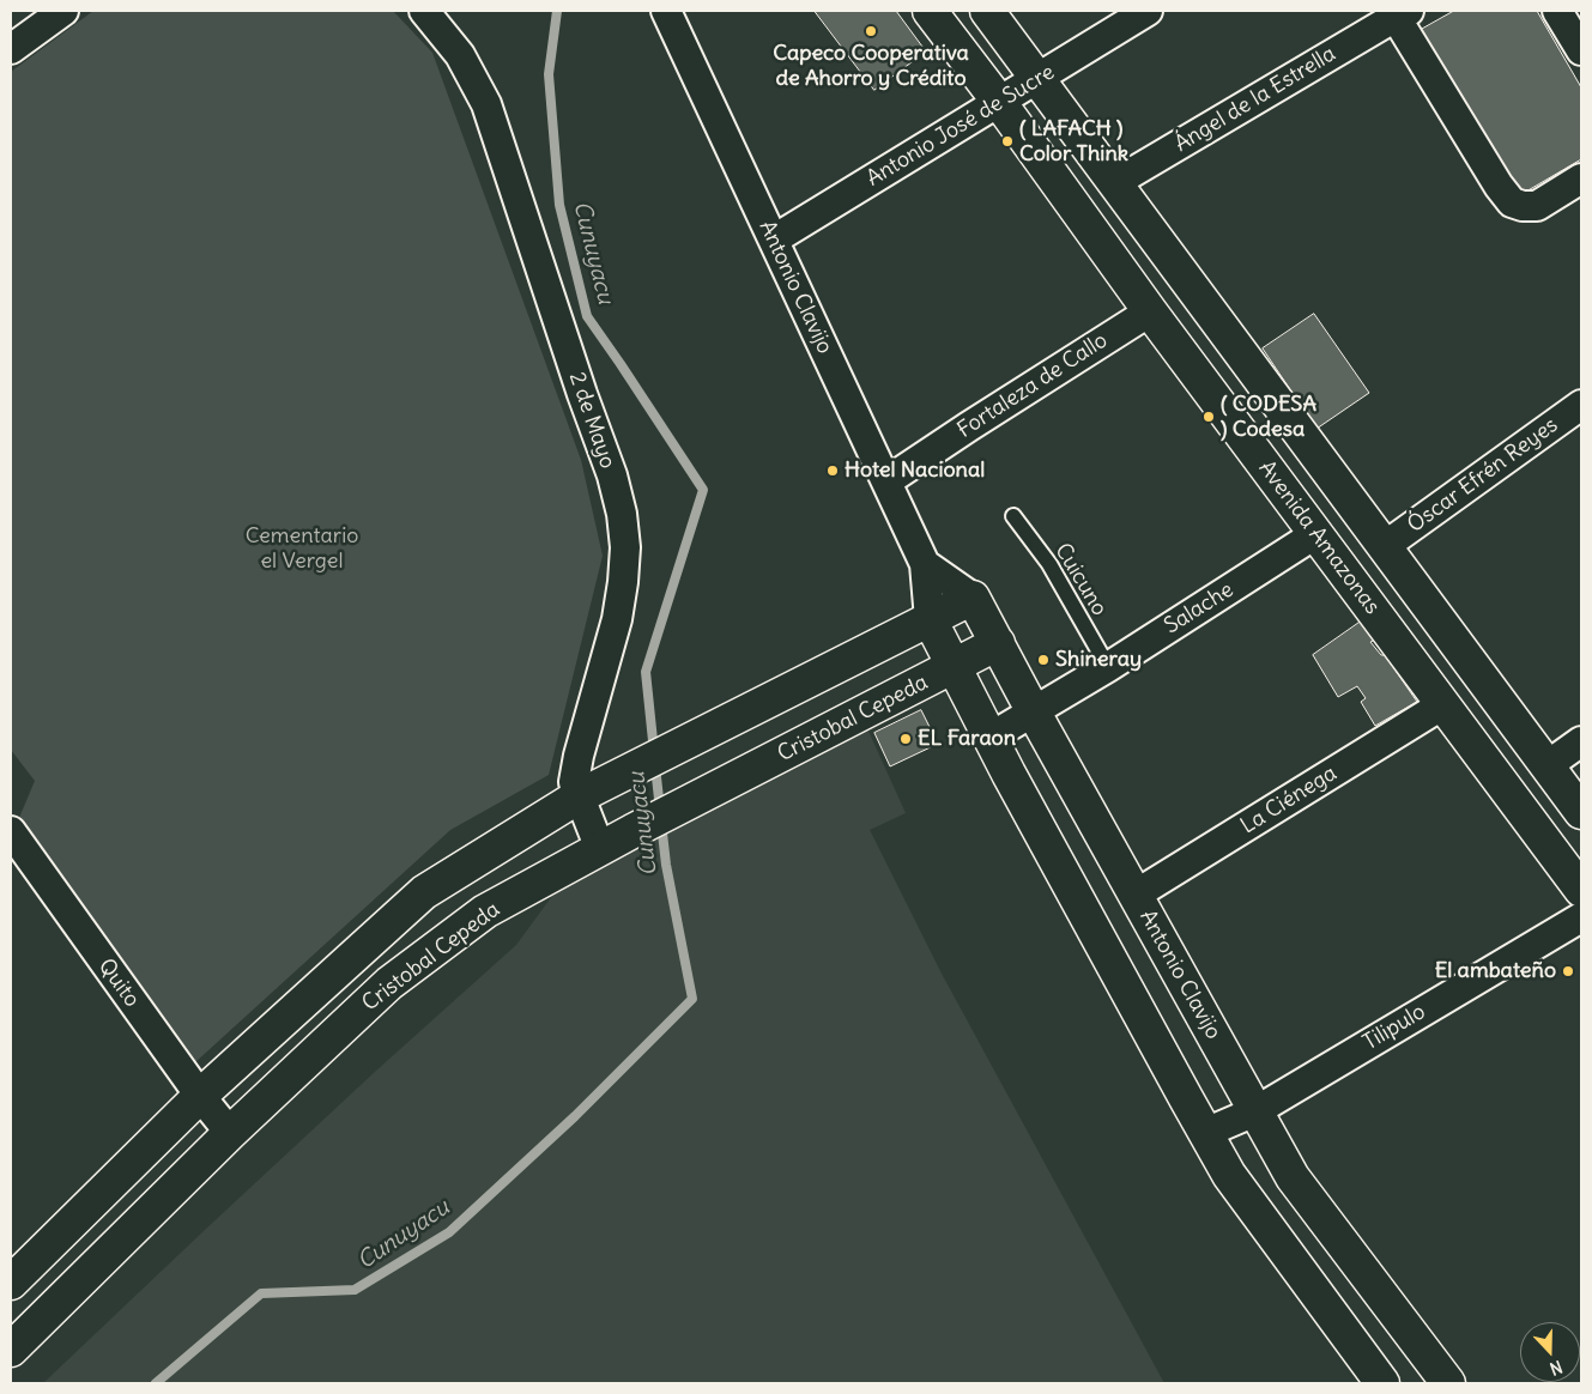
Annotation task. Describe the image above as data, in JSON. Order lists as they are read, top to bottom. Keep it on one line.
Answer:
{"streets":{"street":["Ángel de la Estrella","Antonio José de Sucre","Antonio Clavijo","Fortaleza de Callo","2 de Mayo","Óscar Efrén Reyes","Avenida Amazonas","Salache","Cristobal Cepeda","La Ciénega","Quito","Tilipulo"],"lane":["Cuicuno"]},"crossings":[["Antonio José de Sucre","Antonio Clavijo"],["Antonio José de Sucre","Avenida Amazonas"],["Antonio Clavijo","Fortaleza de Callo"],["Antonio Clavijo","Salache"],["Antonio Clavijo","Cristobal Cepeda"],["Antonio Clavijo","La Ciénega"],["Antonio Clavijo","Tilipulo"],["Fortaleza de Callo","Avenida Amazonas"],["2 de Mayo","Cristobal Cepeda"],["Avenida Amazonas","Salache"],["Avenida Amazonas","La Ciénega"],["Cuicuno","Salache"],["Cristobal Cepeda","Quito"]],"water":["Cunuyacu"],"parks":["Cementario el Vergel"],"places":["Capeco Cooperativa de Ahorro y Crédito","( LAFACH ) Color Think","( CODESA ) Codesa","Hotel Nacional","Shineray","EL Faraon","El ambateño"],"north":"bottom"}
